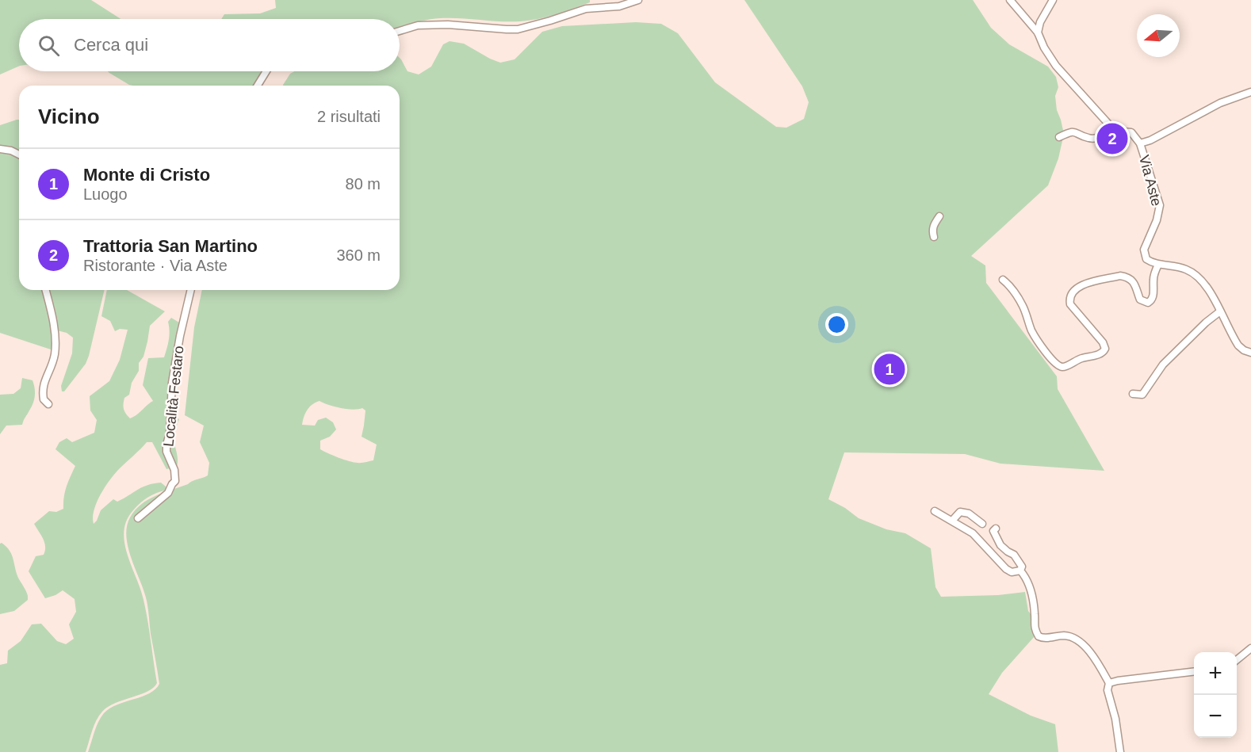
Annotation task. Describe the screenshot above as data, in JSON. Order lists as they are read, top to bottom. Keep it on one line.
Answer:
{"streets":{"street":["Via Aste","Località Festaro"]},"north":"left","page":{"search":"Cerca qui","heading":["Vicino","2 risultati"],"pins":["2","1"],"list":[{"mark":"1","name":"Monte di Cristo","note":"Luogo","value":"80 m"},{"mark":"2","name":"Trattoria San Martino","note":"Ristorante · Via Aste","value":"360 m"}],"map_buttons":["+","−"]}}
